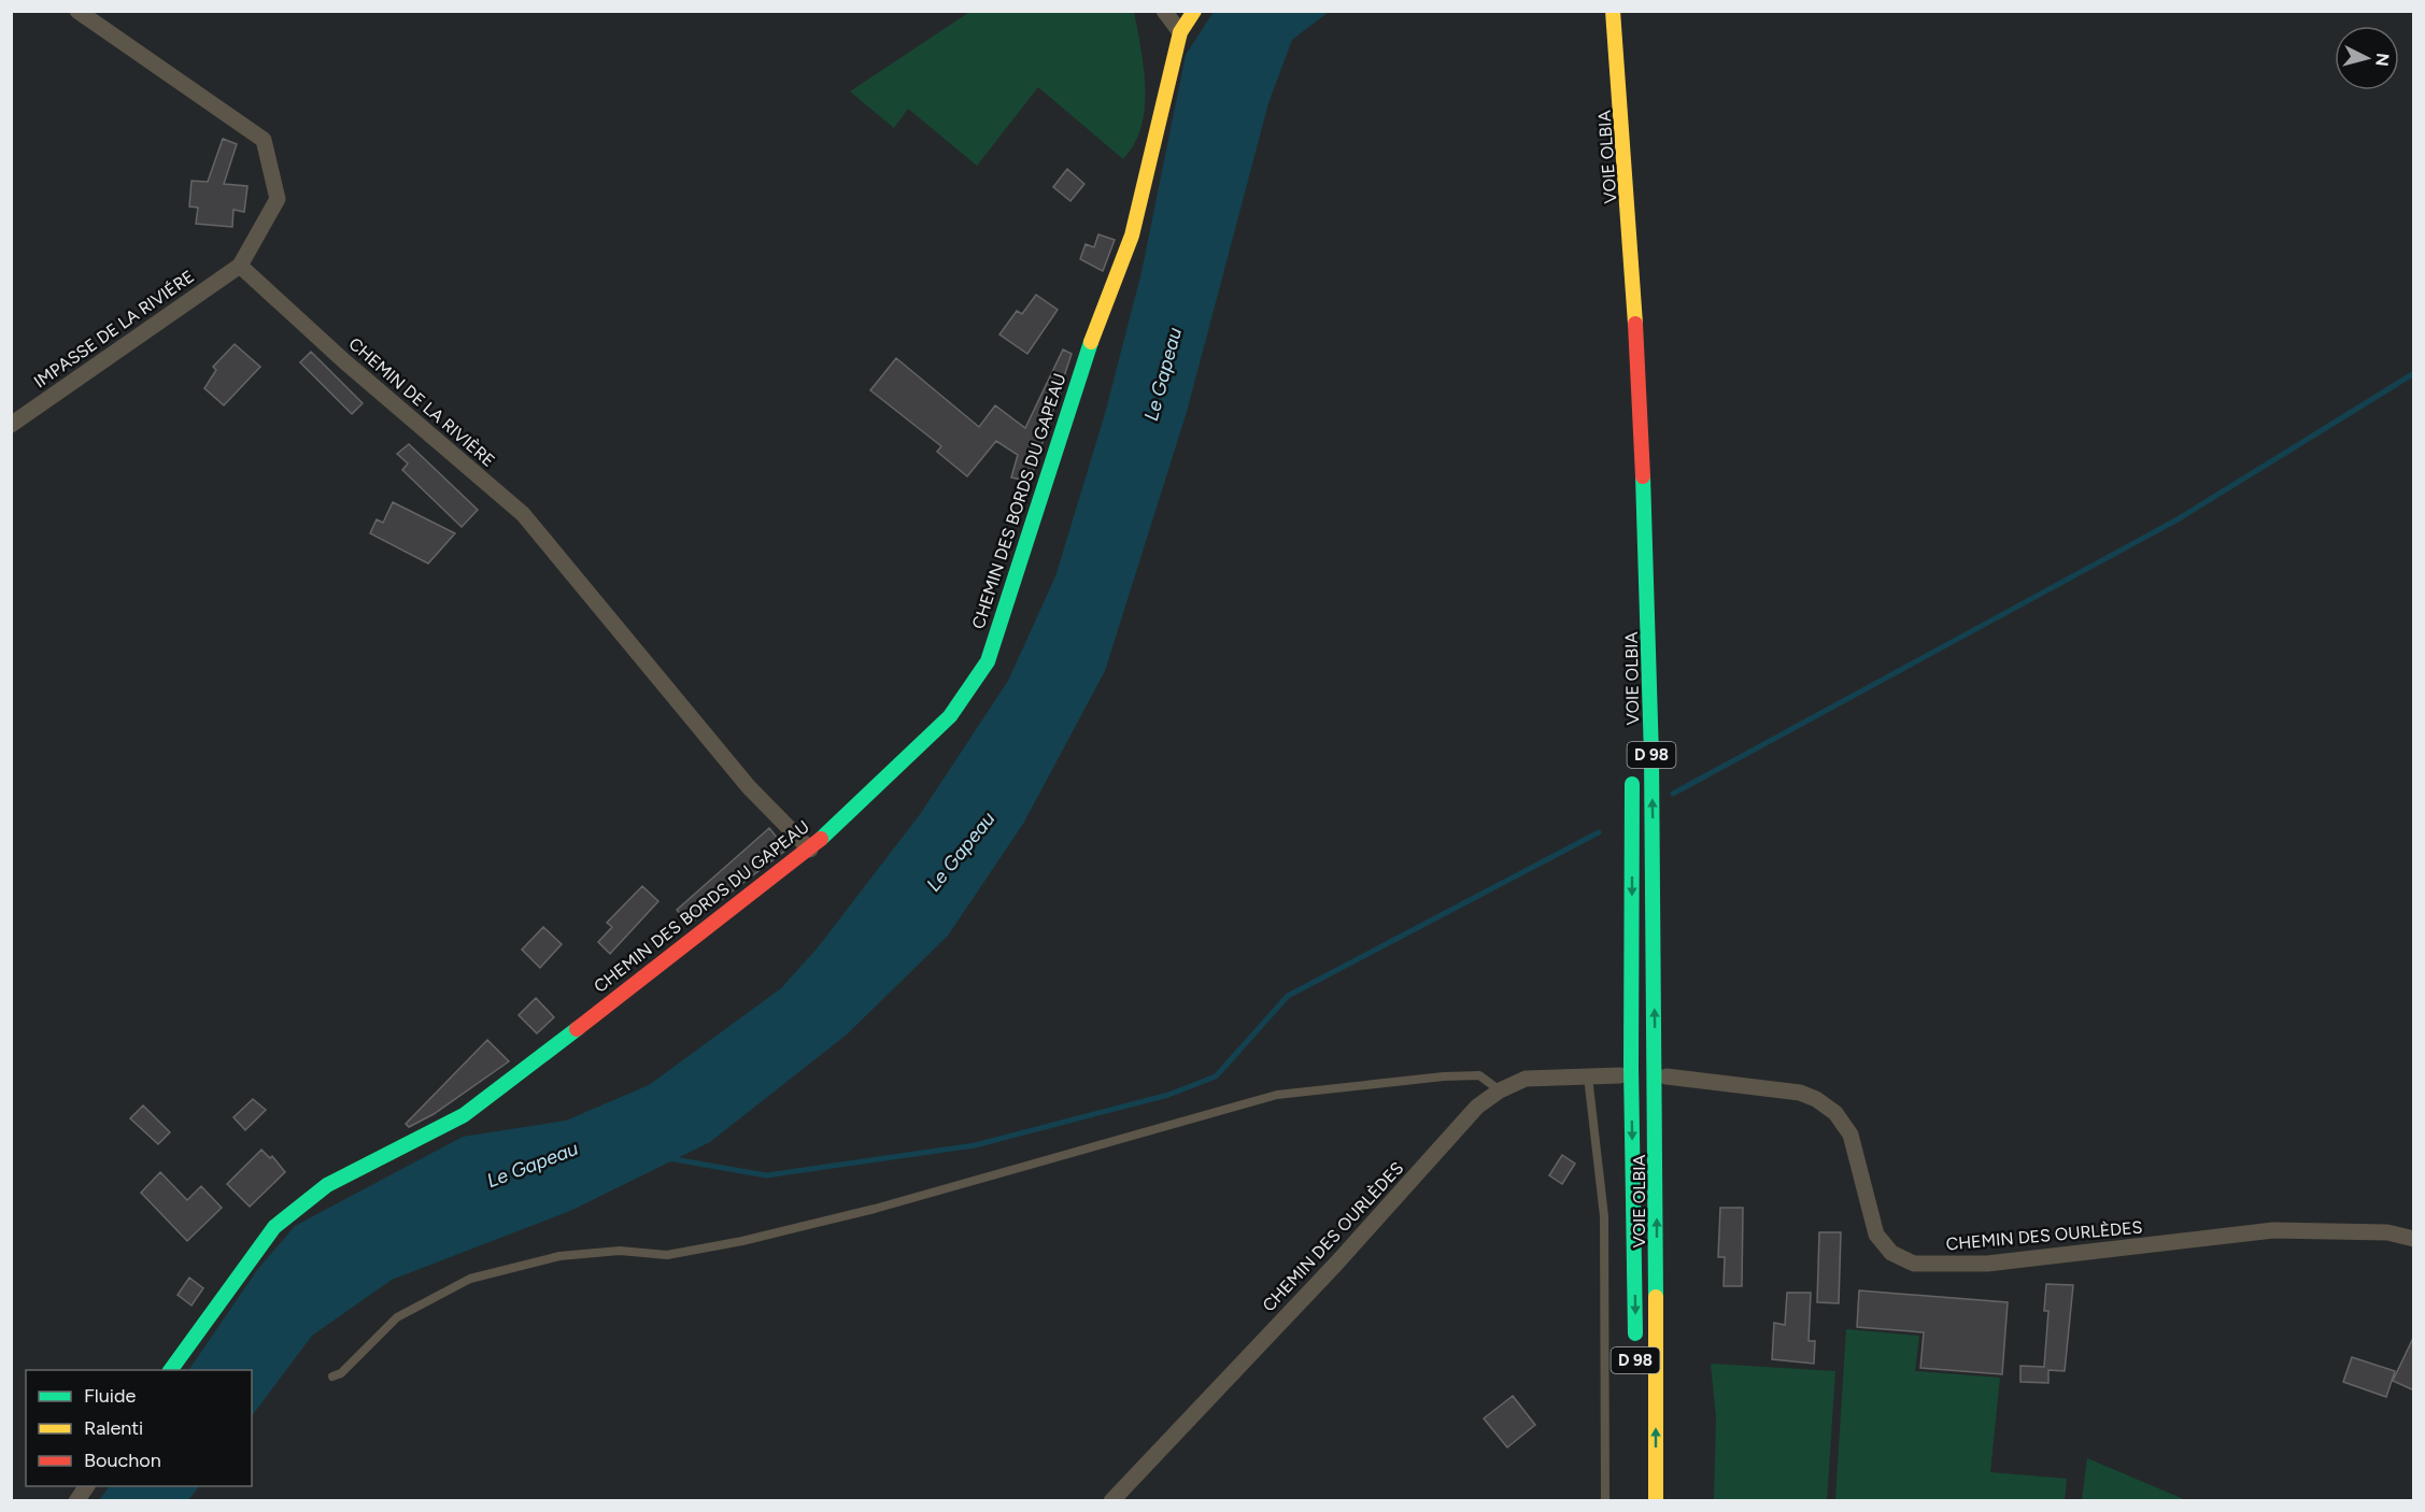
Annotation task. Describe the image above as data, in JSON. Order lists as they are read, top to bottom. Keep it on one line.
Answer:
{"streets":{"main road":["VOIE OLBIA","CHEMIN DES BORDS DU GAPEAU","D 98"],"street":["IMPASSE DE LA RIVIÉRE","CHEMIN DE LA RIVIÈRE","CHEMIN DES OURLÈDES"]},"crossings":[["IMPASSE DE LA RIVIÉRE","CHEMIN DE LA RIVIÈRE"],["CHEMIN DE LA RIVIÈRE","CHEMIN DES BORDS DU GAPEAU"]],"water":["Le Gapeau"],"legend":["Fluide","Ralenti","Bouchon"],"north":"right"}
